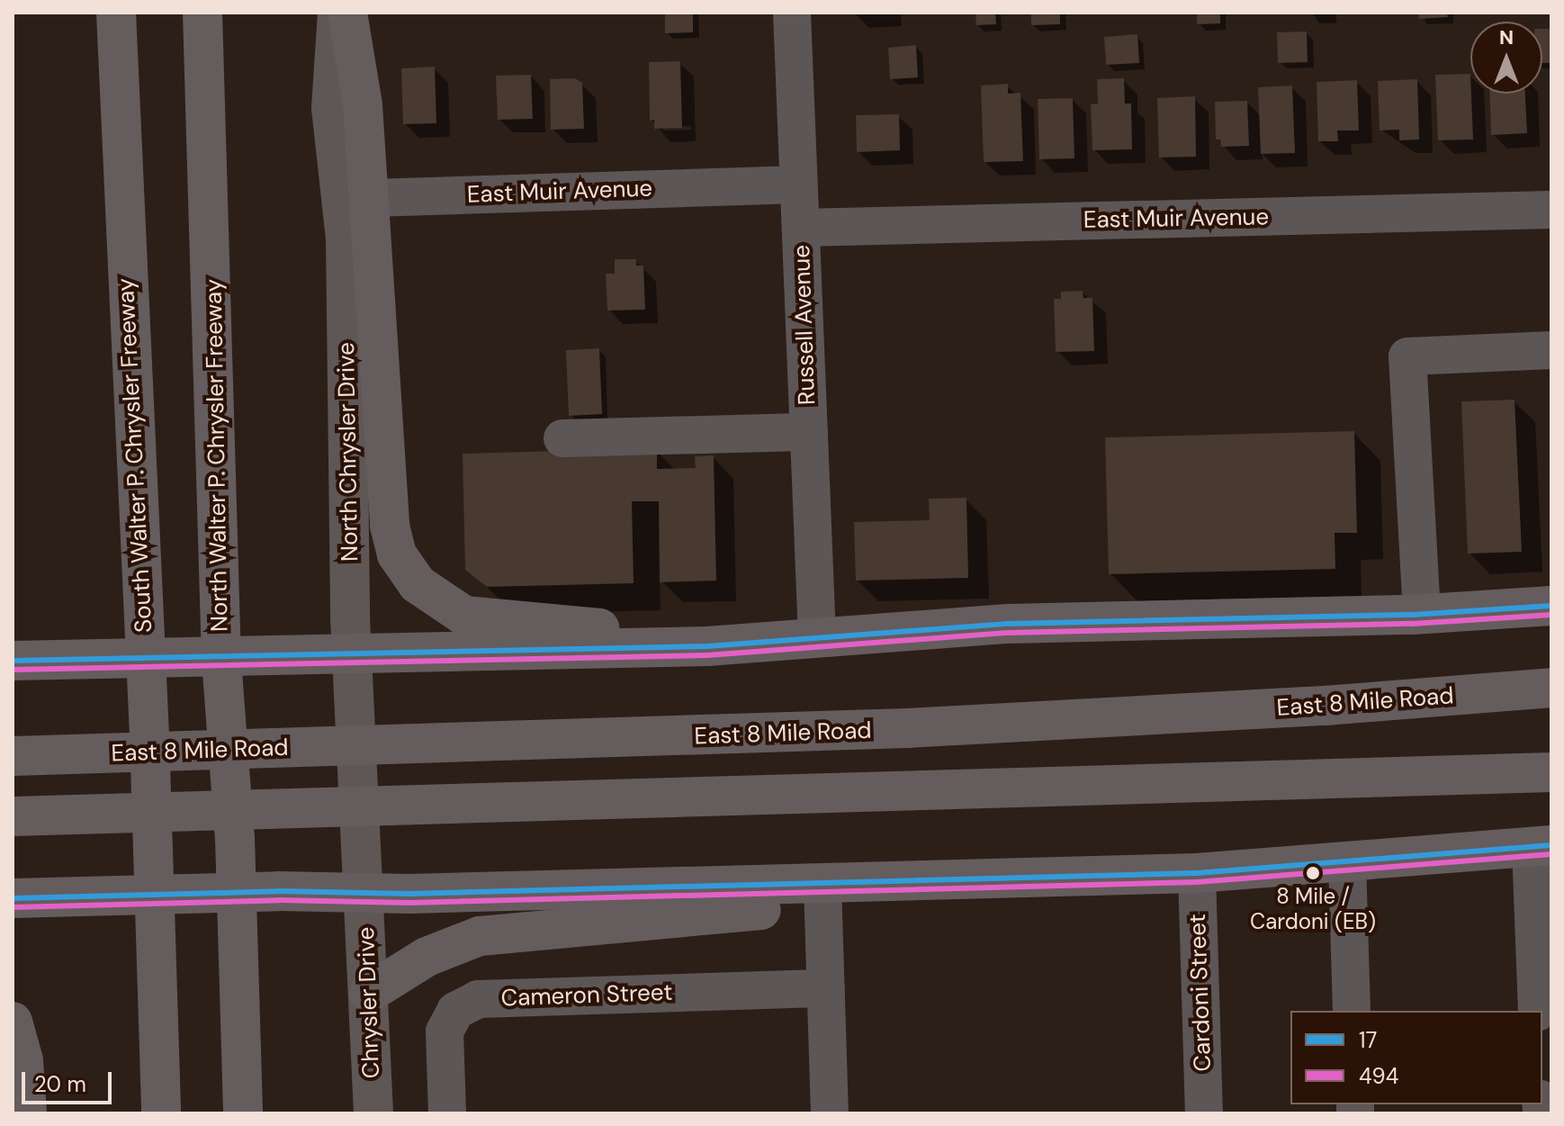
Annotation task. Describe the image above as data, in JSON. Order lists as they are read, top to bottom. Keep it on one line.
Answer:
{"streets":{"highway":["South Walter P. Chrysler Freeway","North Walter P. Chrysler Freeway","East 8 Mile Road"],"main road":["North Chrysler Drive","Chrysler Drive"],"street":["East Muir Avenue","Russell Avenue","Cardoni Street","Cameron Street"]},"crossings":[["East Muir Avenue","Russell Avenue"],["North Chrysler Drive","Chrysler Drive"]],"places":["8 Mile / Cardoni (EB)"],"lines":["transit line 17","transit line 494"],"legend":["17","494"],"scale_bar":"20 m","north":"top"}
